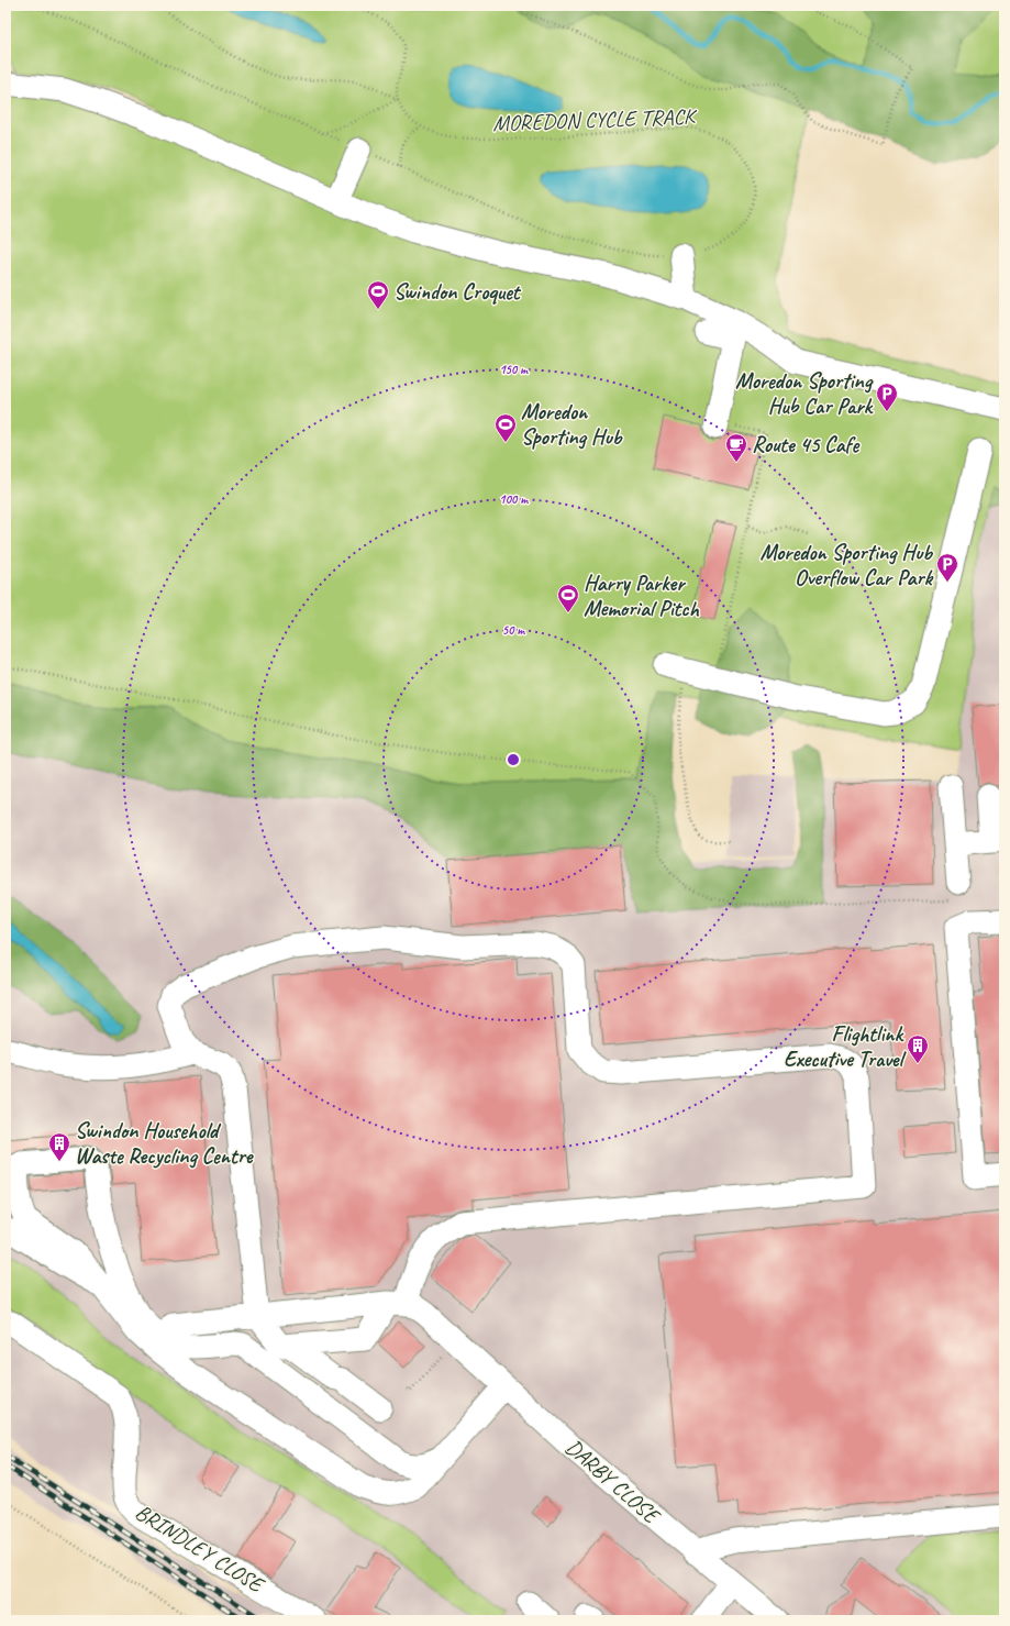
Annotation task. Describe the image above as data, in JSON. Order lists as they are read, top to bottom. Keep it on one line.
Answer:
{"streets":{"street":["DARBY CLOSE","BRINDLEY CLOSE"],"path":["MOREDON CYCLE TRACK"]},"places":{"sports":["Swindon Croquet","Moredon Sporting Hub","Harry Parker Memorial Pitch"],"parking":["Moredon Sporting Hub Car Park","Moredon Sporting Hub Overflow Car Park"],"cafe":["Route 45 Cafe"],"building":["Flightlink Executive Travel","Swindon Household Waste Recycling Centre"]},"rings":["150 m","100 m","50 m"]}
